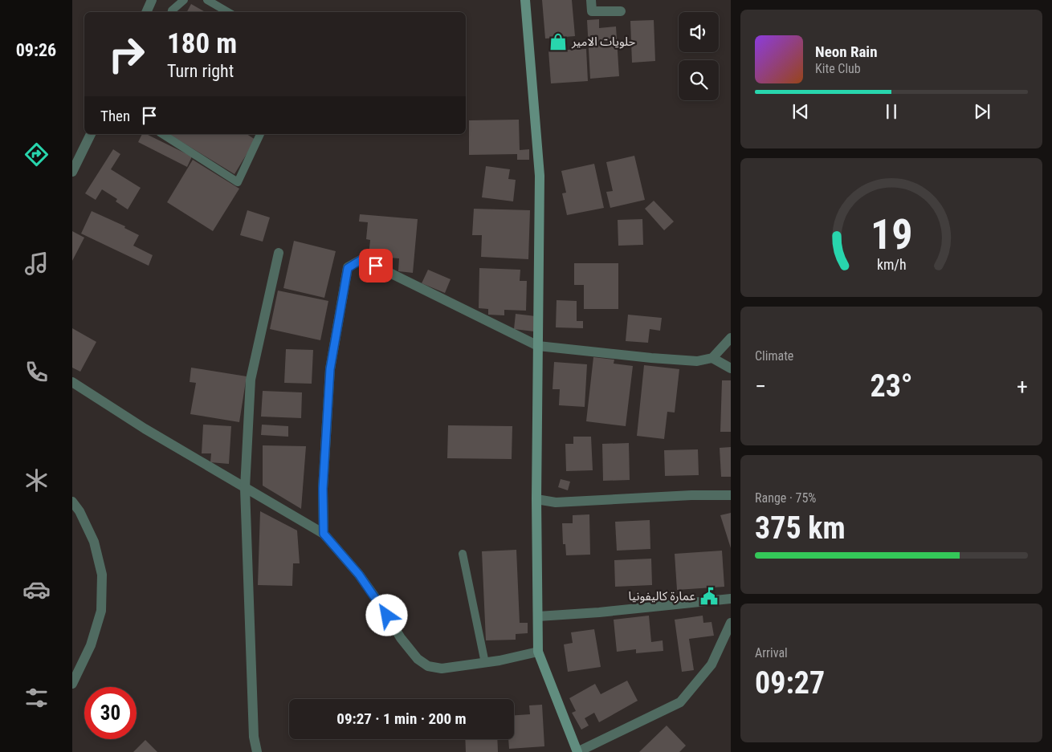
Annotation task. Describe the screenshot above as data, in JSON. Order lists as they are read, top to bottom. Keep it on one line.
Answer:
{"places":{"shop":["حلويات الامير"],"public building":["عمارة كاليفونيا"]},"page":{"tabs":"09:26","turn":["180 m","Turn right"],"song":["Neon Rain","Kite Club"],"then":"Then","tile":["Climate",["Range · 75%","375 km"],["Arrival","09:27"]],"heat":["−","23°","+"],"limit":"30","trip":"09:27 · 1 min · 200 m","gauge":["19","km/h"]}}
